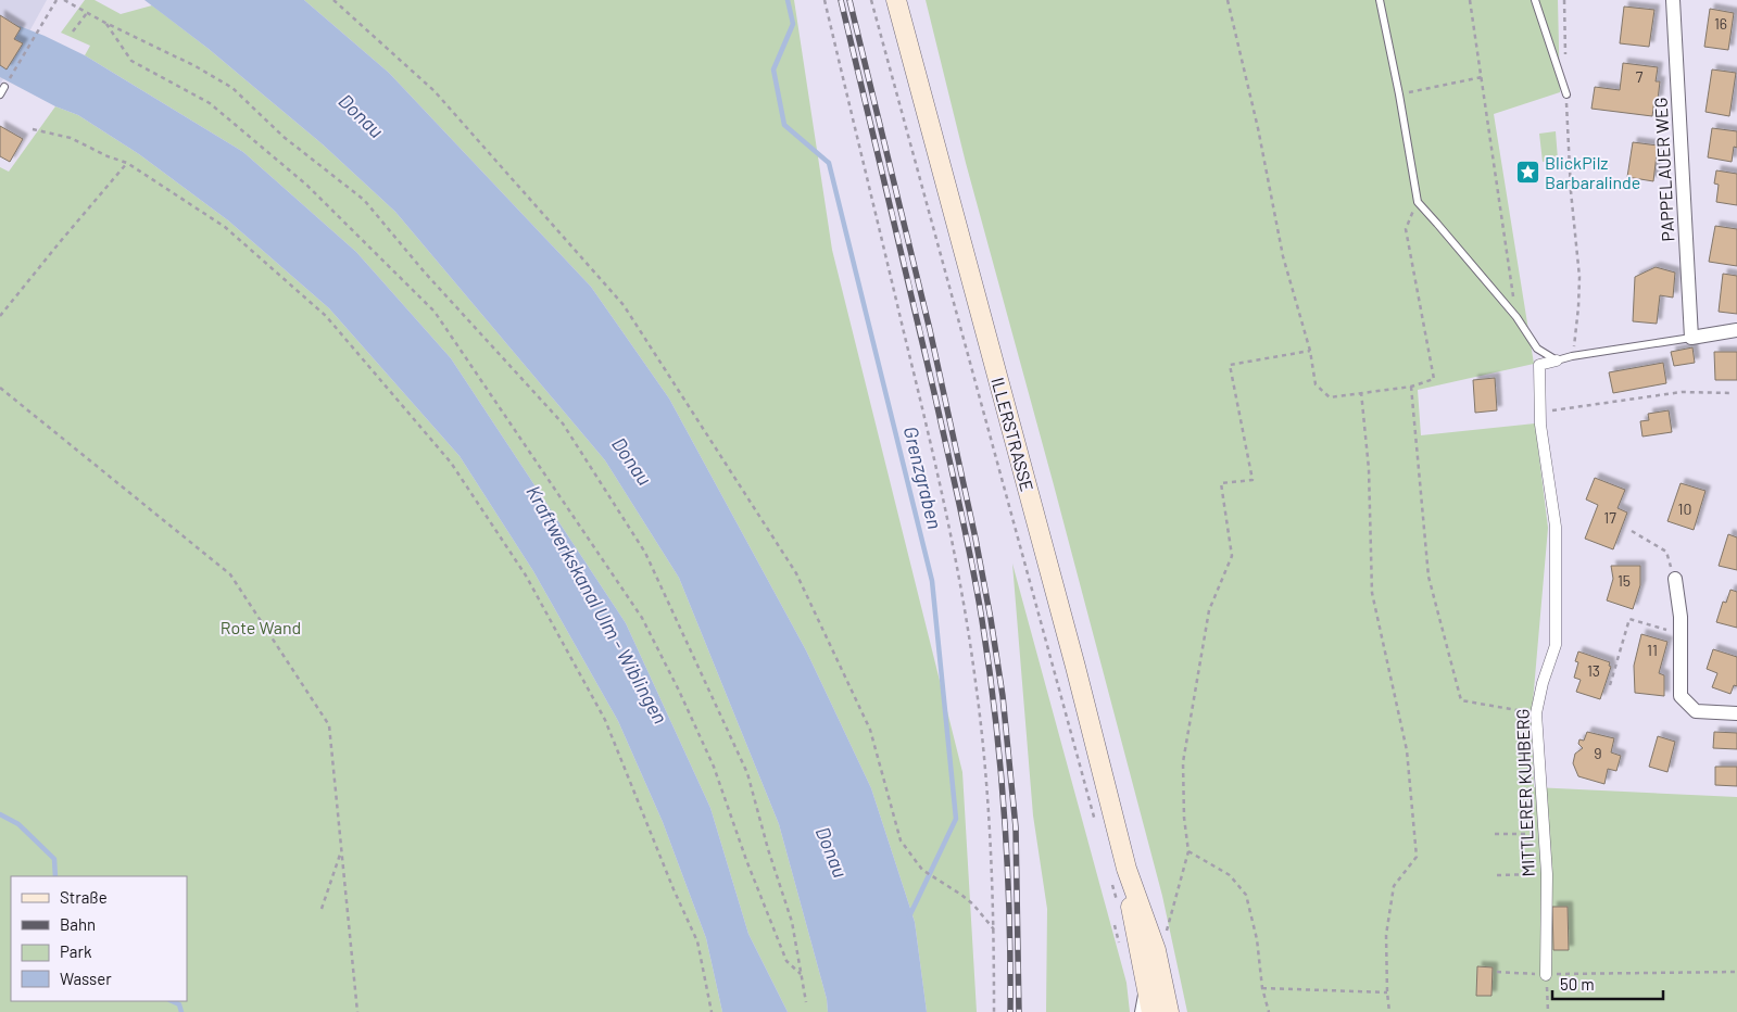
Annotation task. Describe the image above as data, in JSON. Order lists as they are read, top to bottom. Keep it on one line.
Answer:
{"streets":{"main road":["ILLERSTRASSE"],"street":["PAPPELAUER WEG","MITTLERER KUHBERG"]},"water":["Donau","Grenzgraben","Kraftwerkskanal Ulm - Wiblingen"],"parks":["Rote Wand"],"places":{"place":["BlickPilz Barbaralinde"]},"house_numbers":["16","7","10","17","15","11","13","9"],"legend":["Straße","Bahn","Park","Wasser"],"scale_bar":"50 m"}
